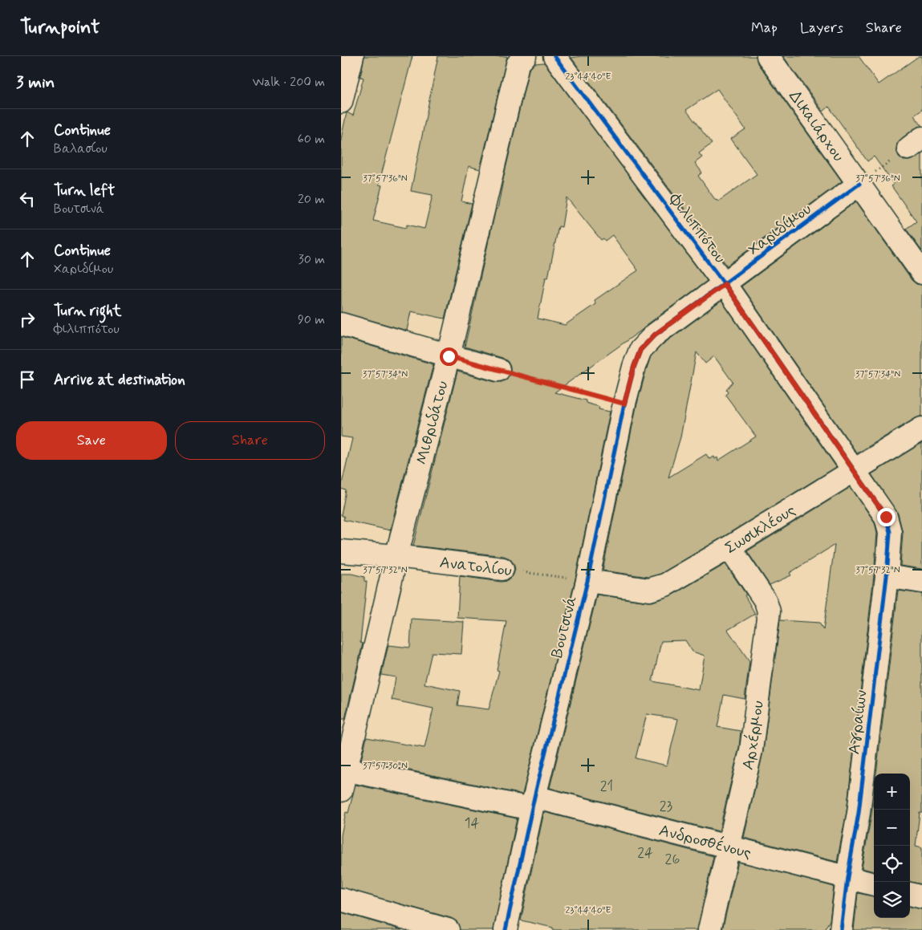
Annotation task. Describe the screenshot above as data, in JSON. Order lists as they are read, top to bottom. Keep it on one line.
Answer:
{"streets":{"street":["Δικαιάρχου","Φιλιππότου","Χαριδίμου","Μιθριδάτου","Σωσικλέους","Ανατολίου","Βουτσινά","Αγραίων","Αρχέρμου","Ανδροσθένους"]},"crossings":[["Δικαιάρχου","Χαριδίμου"],["Φιλιππότου","Χαριδίμου"],["Φιλιππότου","Σωσικλέους"],["Φιλιππότου","Αγραίων"],["Χαριδίμου","Βουτσινά"],["Μιθριδάτου","Ανατολίου"],["Μιθριδάτου","Ανδροσθένους"],["Σωσικλέους","Ανατολίου"],["Σωσικλέους","Βουτσινά"],["Σωσικλέους","Αρχέρμου"],["Ανατολίου","Βουτσινά"],["Βουτσινά","Ανδροσθένους"],["Αγραίων","Ανδροσθένους"],["Αρχέρμου","Ανδροσθένους"]],"house_numbers":["21","23","14","24","26"],"page":{"header":"Turnpoint","nav":["Map","Layers","Share"],"heading":["3 min","Walk · 200 m"],"list":[["Continue","Βαλασίου","60 m"],["Turn left","Βουτσινά","20 m"],["Continue","Χαριδίμου","30 m"],["Turn right","Φιλιππότου","90 m"],"Arrive at destination"],"buttons":["Save","Share"],"map_buttons":["+","−"]},"coordinates":["23°44'40\"E","37°57'36\"N","37°57'34\"N","37°57'32\"N","37°57'30\"N"]}
